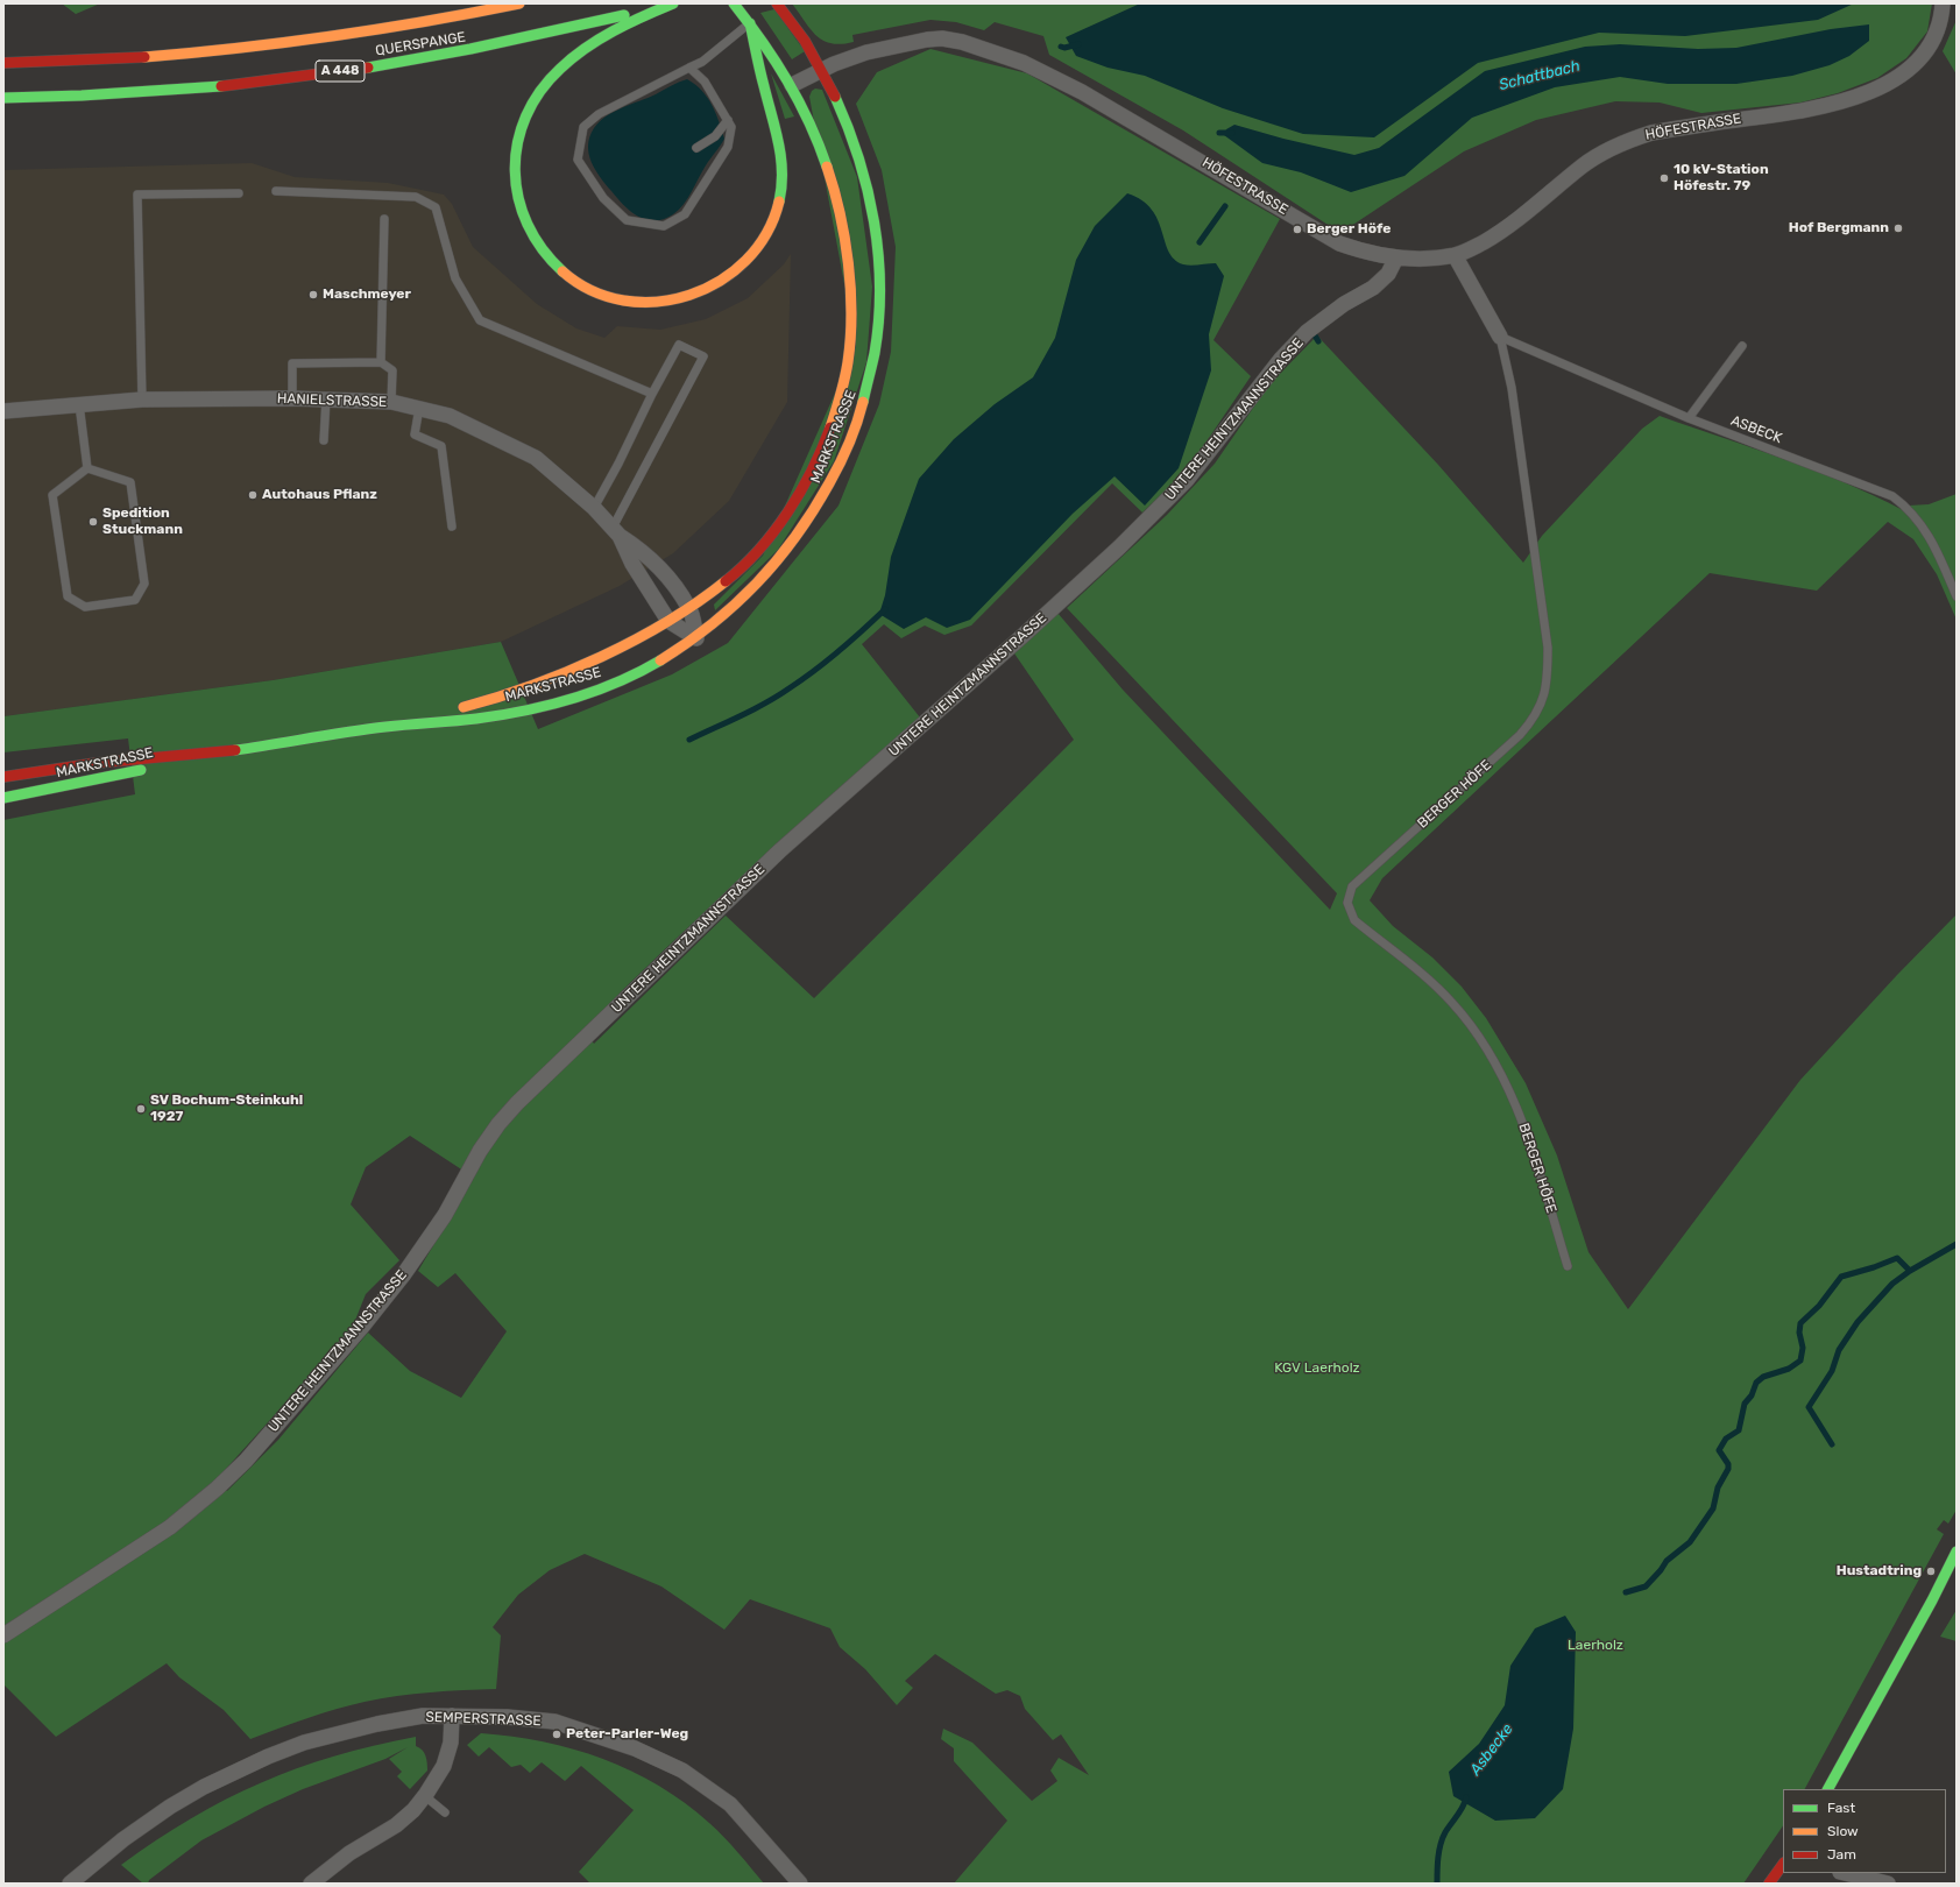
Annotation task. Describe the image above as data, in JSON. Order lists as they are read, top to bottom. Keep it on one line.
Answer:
{"streets":{"main road":["QUERSPANGE","A 448","MARKSTRASSE"],"street":["HÖFESTRASSE","HANIELSTRASSE","UNTERE HEINTZMANNSTRASSE","BERGER HÖFE","SEMPERSTRASSE"],"lane":["ASBECK"]},"crossings":[["HÖFESTRASSE","UNTERE HEINTZMANNSTRASSE"],["HÖFESTRASSE","MARKSTRASSE"],["HÖFESTRASSE","BERGER HÖFE"],["HANIELSTRASSE","MARKSTRASSE"],["ASBECK","BERGER HÖFE"]],"water":["Schattbach","Asbecke"],"parks":["KGV Laerholz","Laerholz"],"places":["10 kV-Station Höfestr. 79","Hof Bergmann","Berger Höfe","Maschmeyer","Autohaus Pflanz","Spedition Stuckmann","SV Bochum-Steinkuhl 1927","Hustadtring","Peter-Parler-Weg"],"legend":["Fast","Slow","Jam"]}
